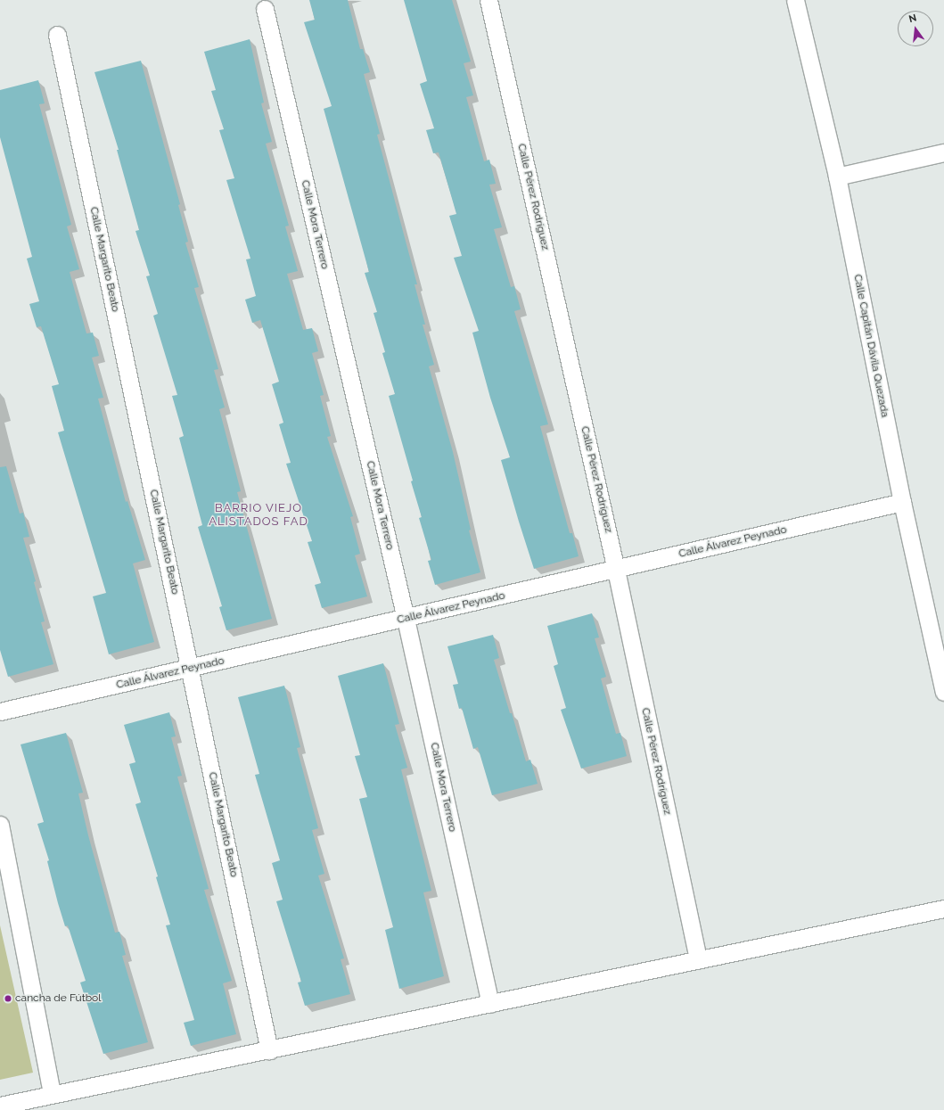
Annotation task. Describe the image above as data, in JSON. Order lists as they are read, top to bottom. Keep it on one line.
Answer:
{"streets":{"lane":["Calle Pérez Rodríguez","Calle Mora Terrero","Calle Margarito Beato","Calle Capitán Dávila Quezada","Calle Álvarez Peynado"]},"crossings":[["Calle Pérez Rodríguez","Calle Álvarez Peynado"],["Calle Mora Terrero","Calle Álvarez Peynado"],["Calle Margarito Beato","Calle Álvarez Peynado"],["Calle Capitán Dávila Quezada","Calle Álvarez Peynado"]],"districts":["BARRIO VIEJO ALISTADOS FAD"],"places":["cancha de Fútbol"],"north":"top"}
